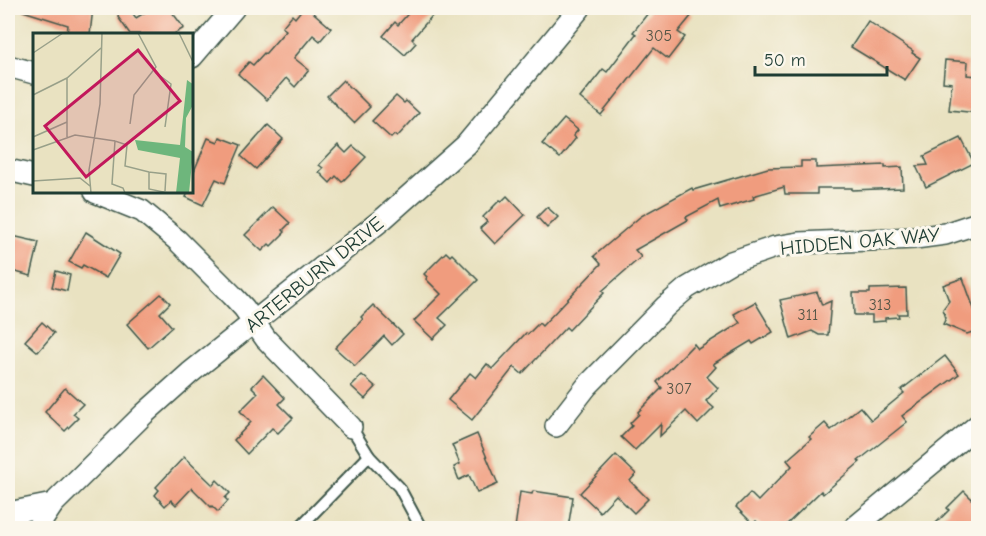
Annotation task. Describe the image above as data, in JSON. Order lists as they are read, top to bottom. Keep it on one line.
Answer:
{"streets":{"street":["HIDDEN OAK WAY","ARTERBURN DRIVE"]},"house_numbers":["305","313","311","307"],"scale_bar":"50 m"}
